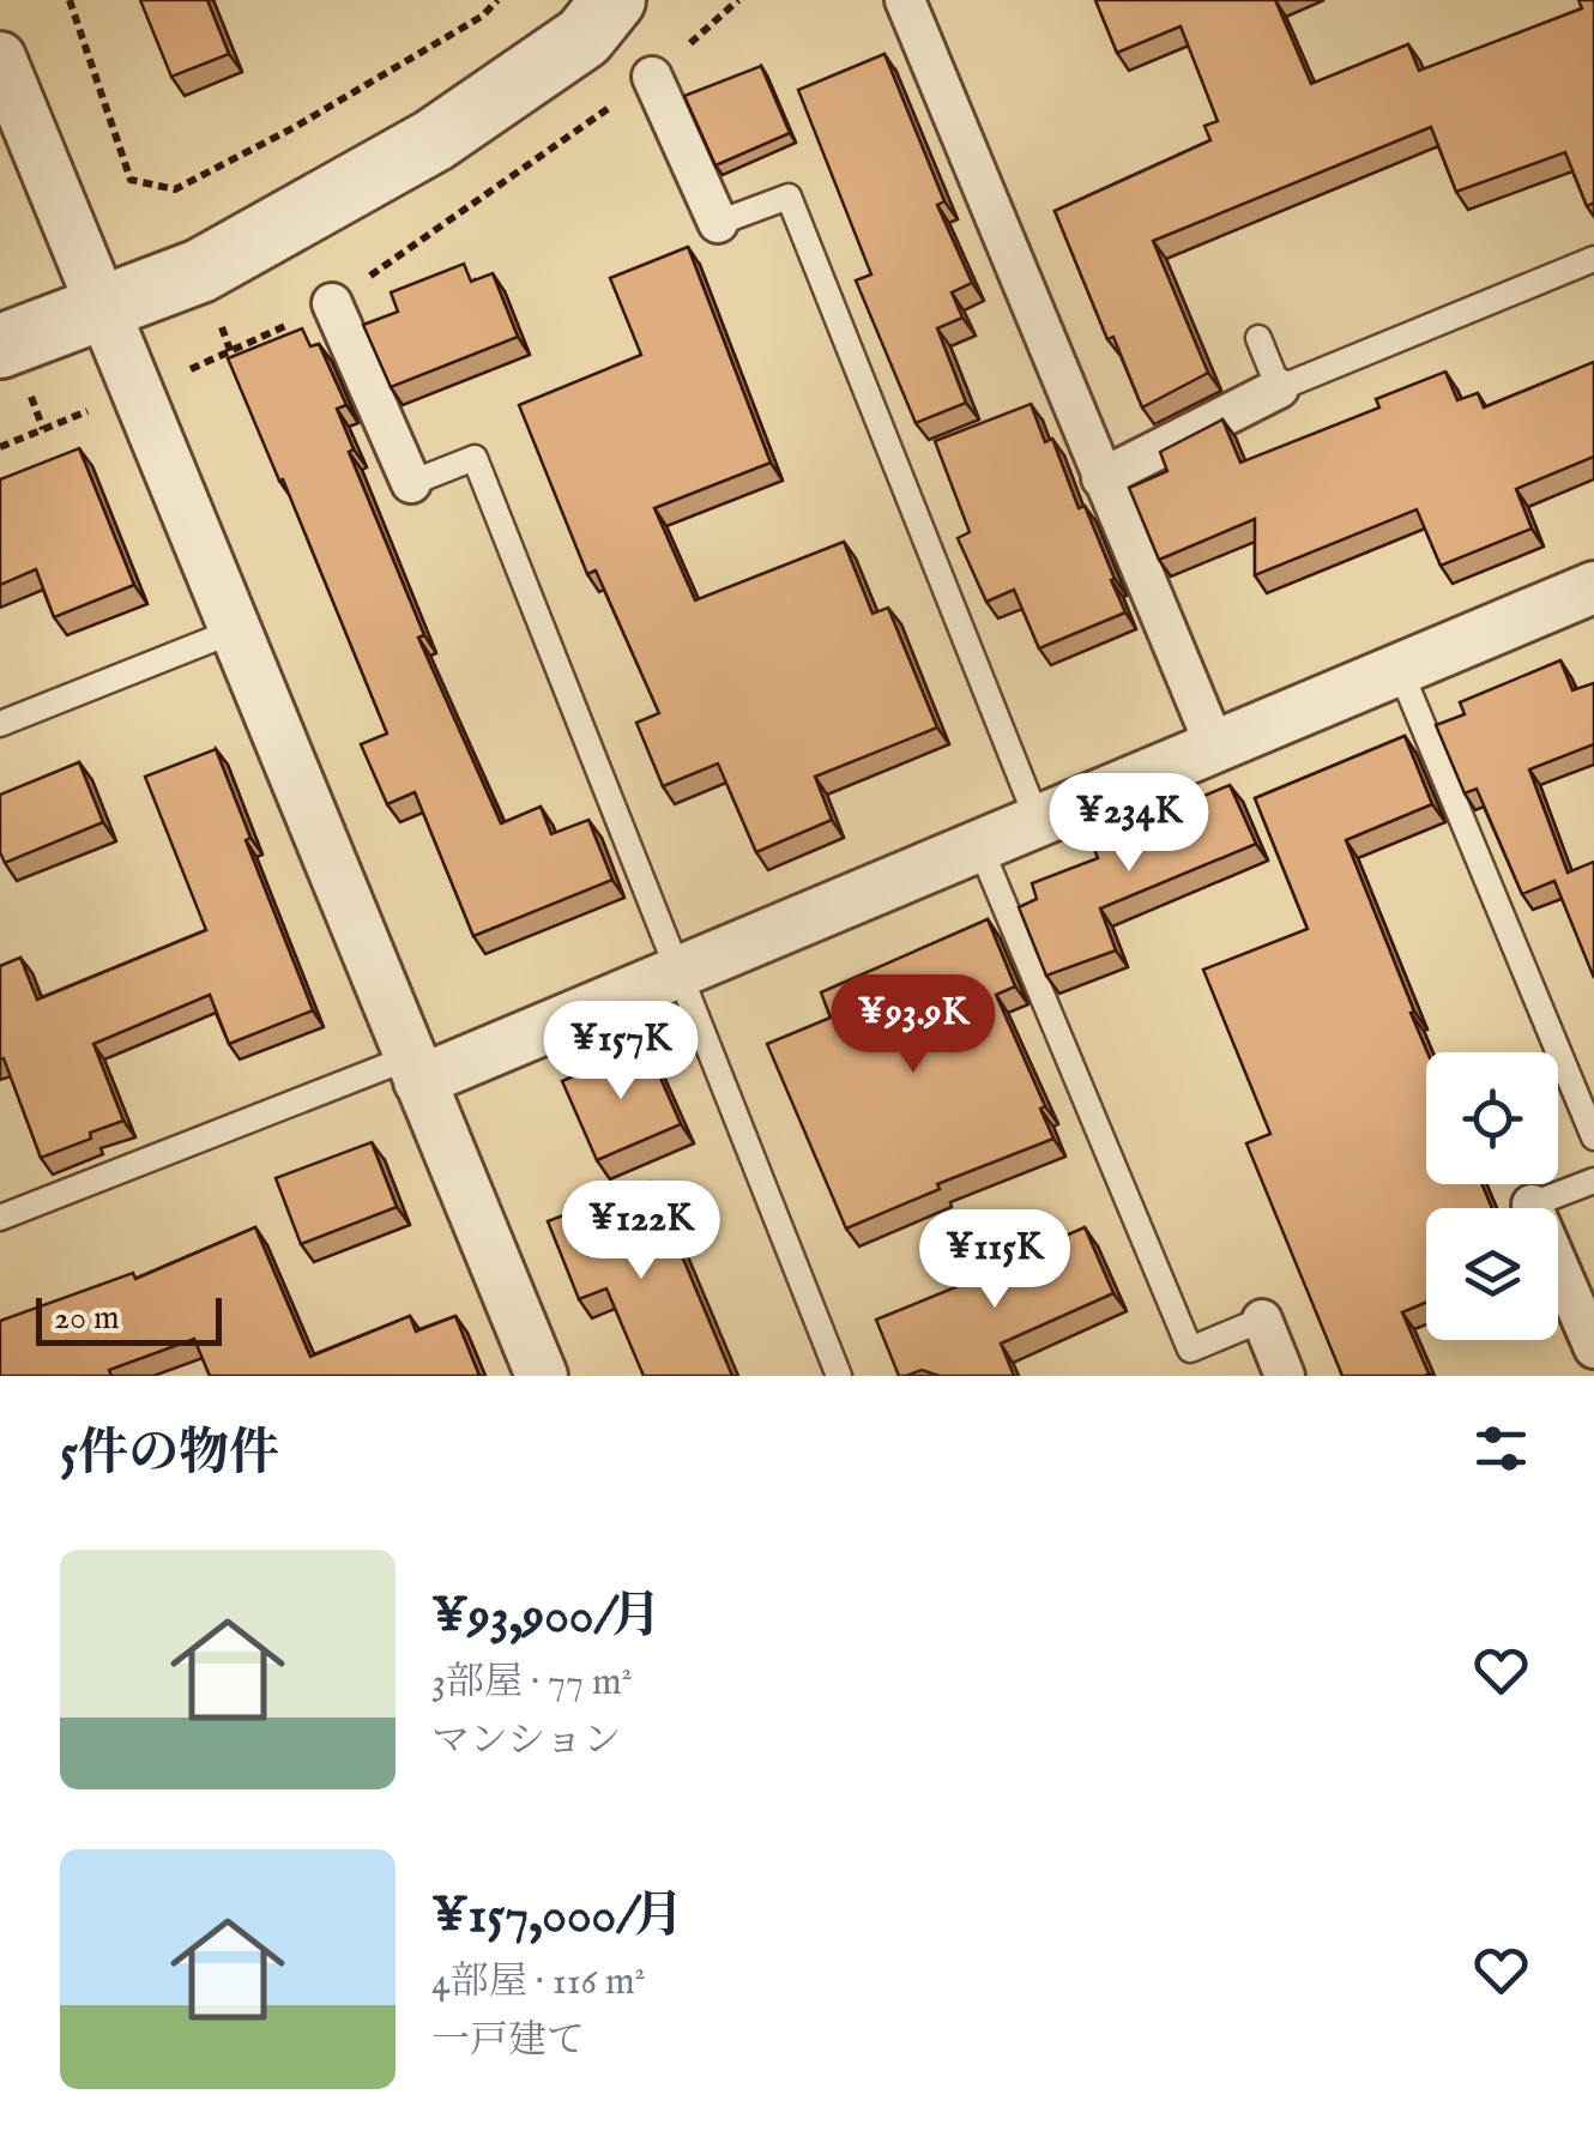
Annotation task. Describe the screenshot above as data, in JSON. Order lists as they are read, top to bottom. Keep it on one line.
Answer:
{"scale_bar":"20 m","page":{"price":["¥234K","¥93.9K","¥157K","¥122K","¥115K"],"scale":"20 m","heading":"5件の物件","list":[{"name":"¥93,900/月","note":"3部屋 · 77 m² · マンション"},{"name":"¥157,000/月","note":"4部屋 · 116 m² · 一戸建て"}]}}
